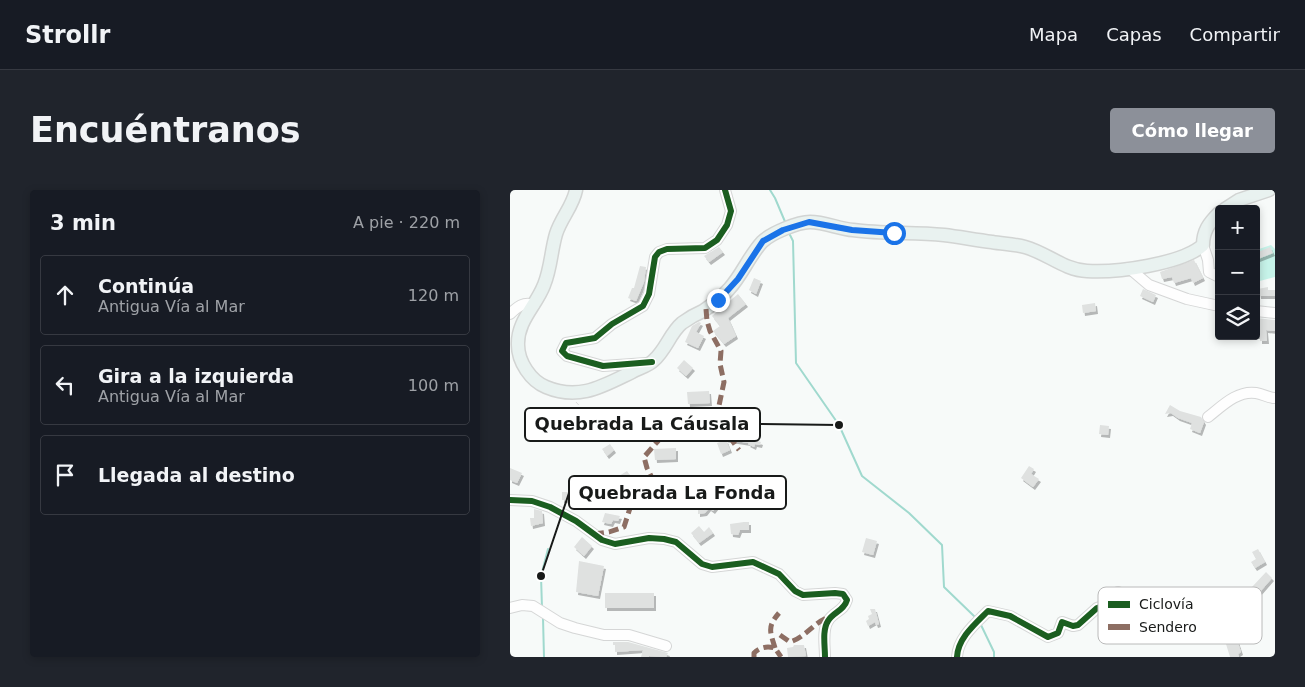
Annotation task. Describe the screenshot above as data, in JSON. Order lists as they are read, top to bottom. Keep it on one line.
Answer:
{"places":["Quebrada La Cáusala","Quebrada La Fonda"],"legend":["Ciclovía","Sendero"],"page":{"header":"Strollr","nav":["Mapa","Capas","Compartir"],"buttons":"Cómo llegar","title":"Encuéntranos","heading":["3 min","A pie · 220 m"],"map_buttons":["+","−"],"list":[["Continúa","Antigua Vía al Mar","120 m"],["Gira a la izquierda","Antigua Vía al Mar","100 m"],"Llegada al destino"]}}
